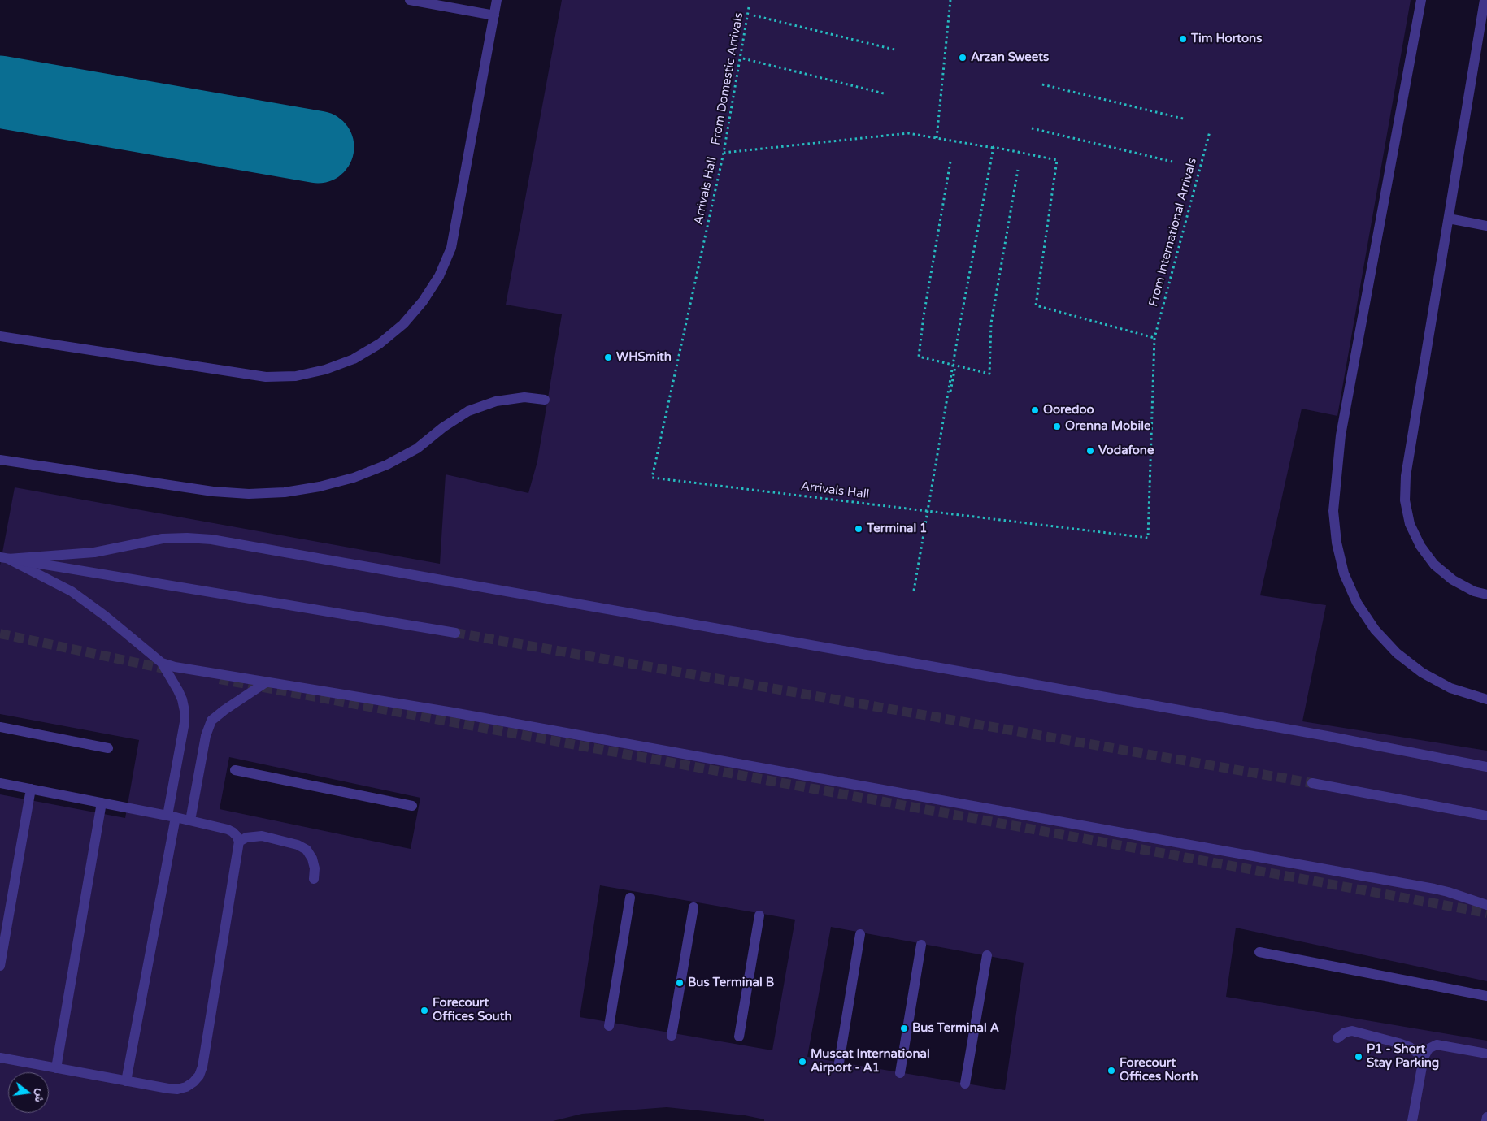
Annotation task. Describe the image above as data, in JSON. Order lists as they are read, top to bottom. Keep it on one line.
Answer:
{"streets":{"path":["From Domestic Arrivals","Arrivals Hall","From International Arrivals"]},"crossings":[["From Domestic Arrivals","Arrivals Hall"],["Arrivals Hall","From International Arrivals"]],"places":["Tim Hortons","Arzan Sweets","WHSmith","Ooredoo","Orenna Mobile","Vodafone","Terminal 1","Bus Terminal B","Forecourt Offices South","Bus Terminal A","P1 - Short Stay Parking","Muscat International Airport - A1","Forecourt Offices North"],"north":"right"}
